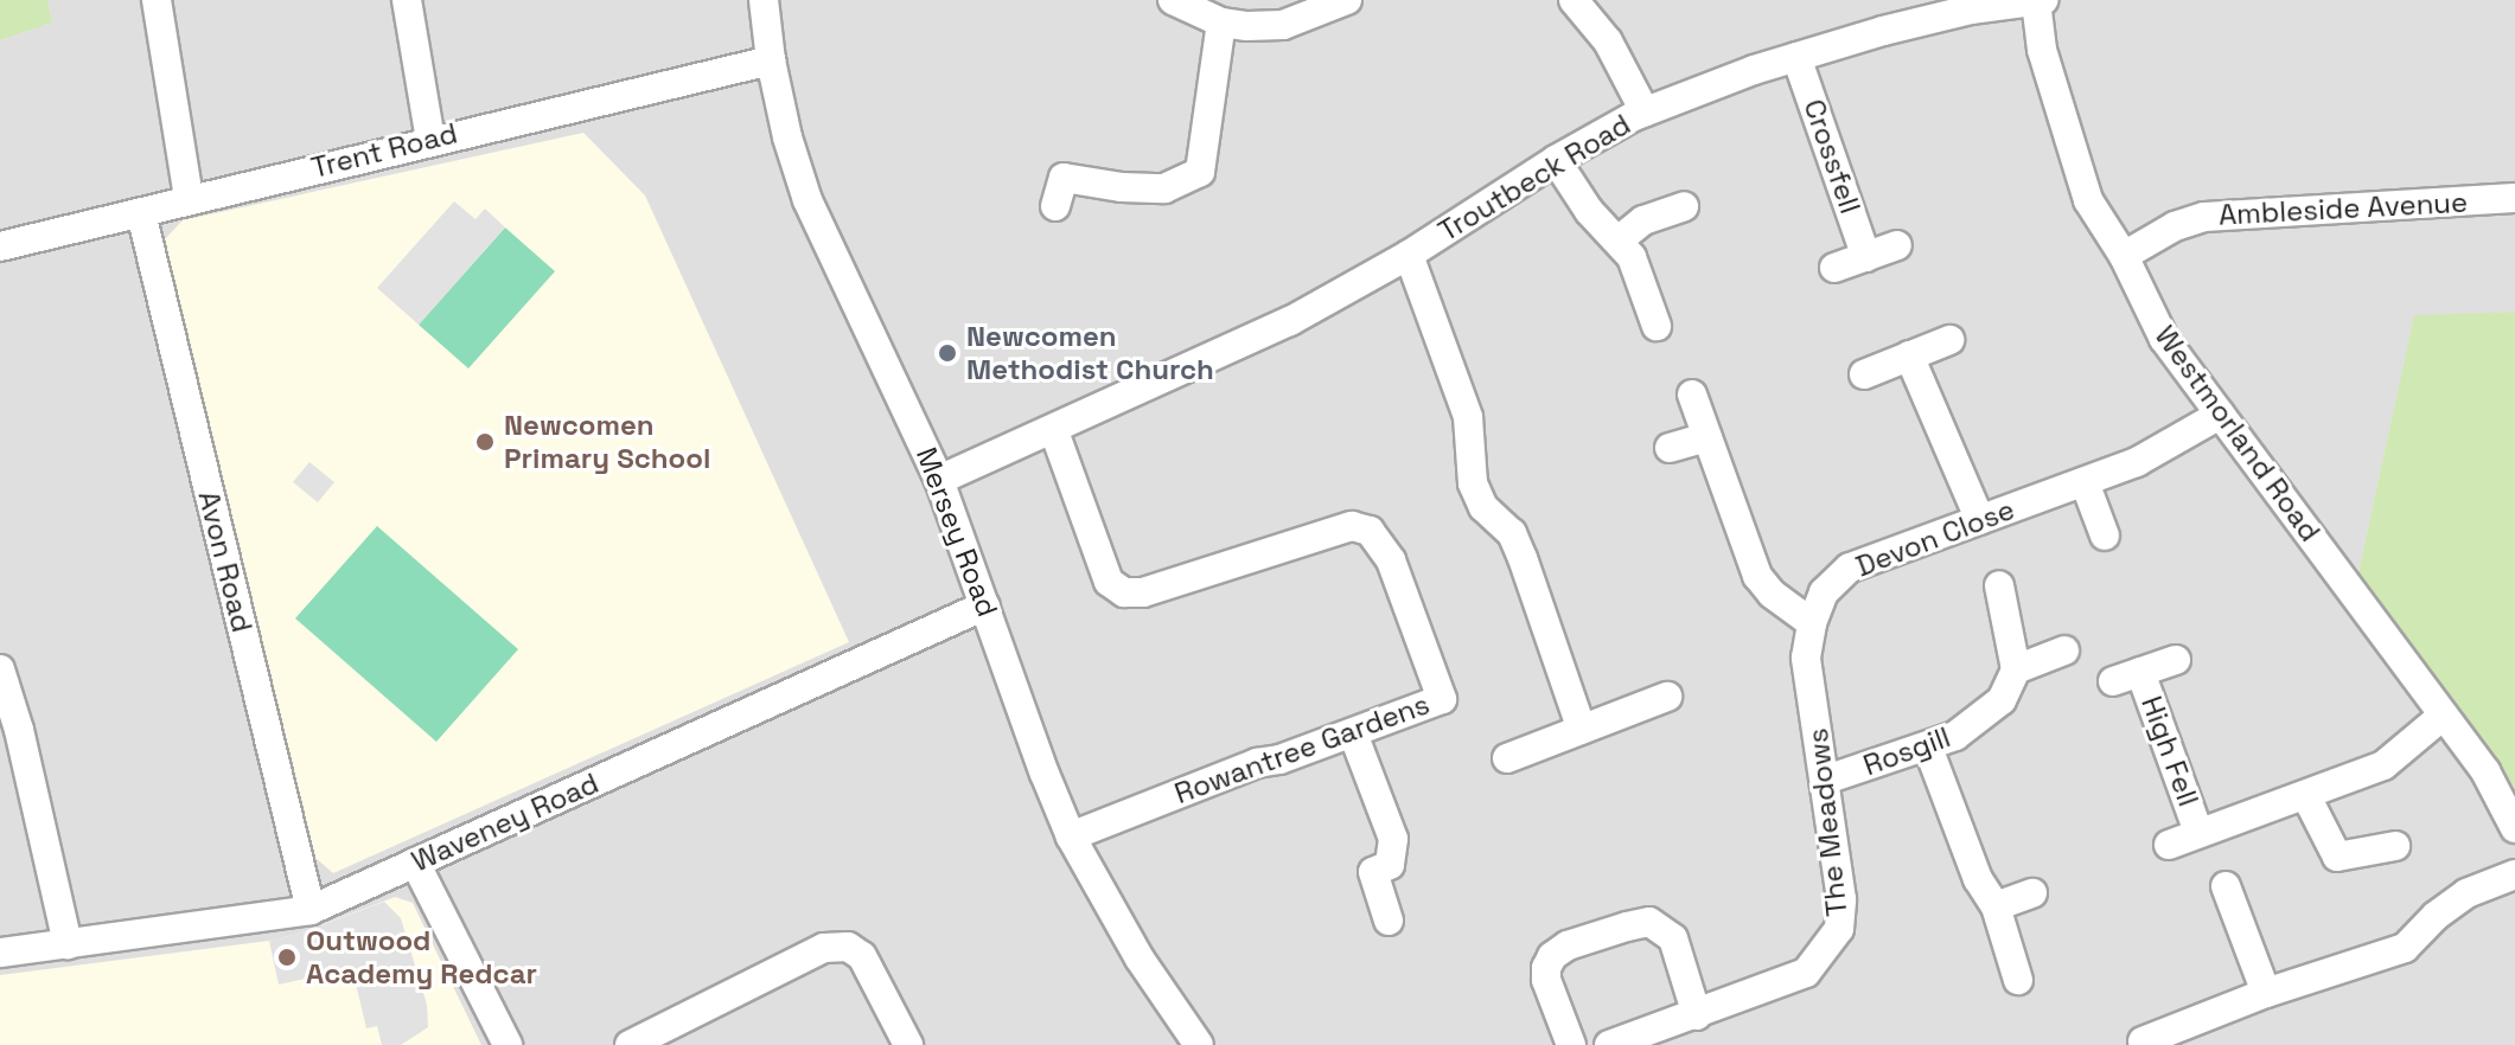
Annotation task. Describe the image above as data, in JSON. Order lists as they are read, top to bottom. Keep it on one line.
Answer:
{"streets":{"street":["Trent Road","Crossfell","Troutbeck Road","Ambleside Avenue","Westmorland Road","Mersey Road","Devon Close","Avon Road","Rowantree Gardens","Rosgill","High Fell","Waveney Road","The Meadows"]},"crossings":[["Trent Road","Mersey Road"],["Trent Road","Avon Road"],["Crossfell","Troutbeck Road"],["Troutbeck Road","Westmorland Road"],["Troutbeck Road","Mersey Road"],["Troutbeck Road","Rowantree Gardens"],["Ambleside Avenue","Westmorland Road"],["Westmorland Road","Devon Close"],["Mersey Road","Rowantree Gardens"],["Mersey Road","Waveney Road"],["Devon Close","The Meadows"],["Avon Road","Waveney Road"],["Rosgill","The Meadows"]],"places":["Newcomen Methodist Church","Newcomen Primary School","Outwood Academy Redcar"]}
